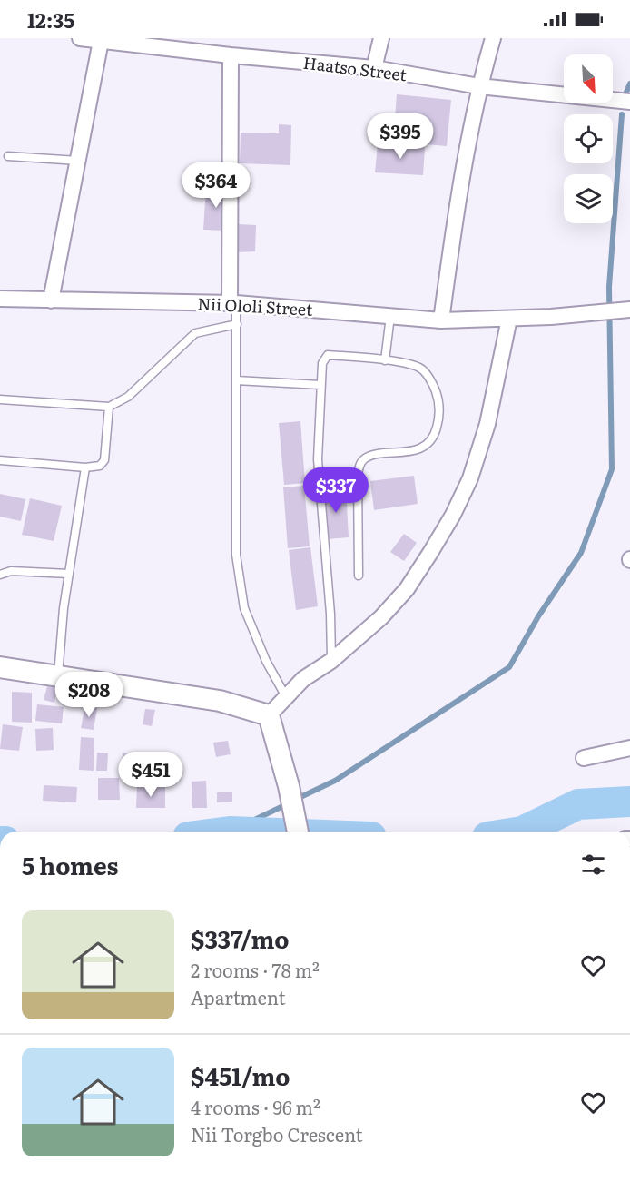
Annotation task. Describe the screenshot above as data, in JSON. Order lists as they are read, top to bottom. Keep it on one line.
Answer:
{"streets":{"street":["Haatso Street","Nii Ololi Street"]},"north":"bottom right","page":{"status":"12:35","price":["$395","$364","$337","$208","$451"],"heading":"5 homes","list":[{"name":"$337/mo","note":"2 rooms · 78 m² · Apartment"},{"name":"$451/mo","note":"4 rooms · 96 m² · Nii Torgbo Crescent"}]}}
